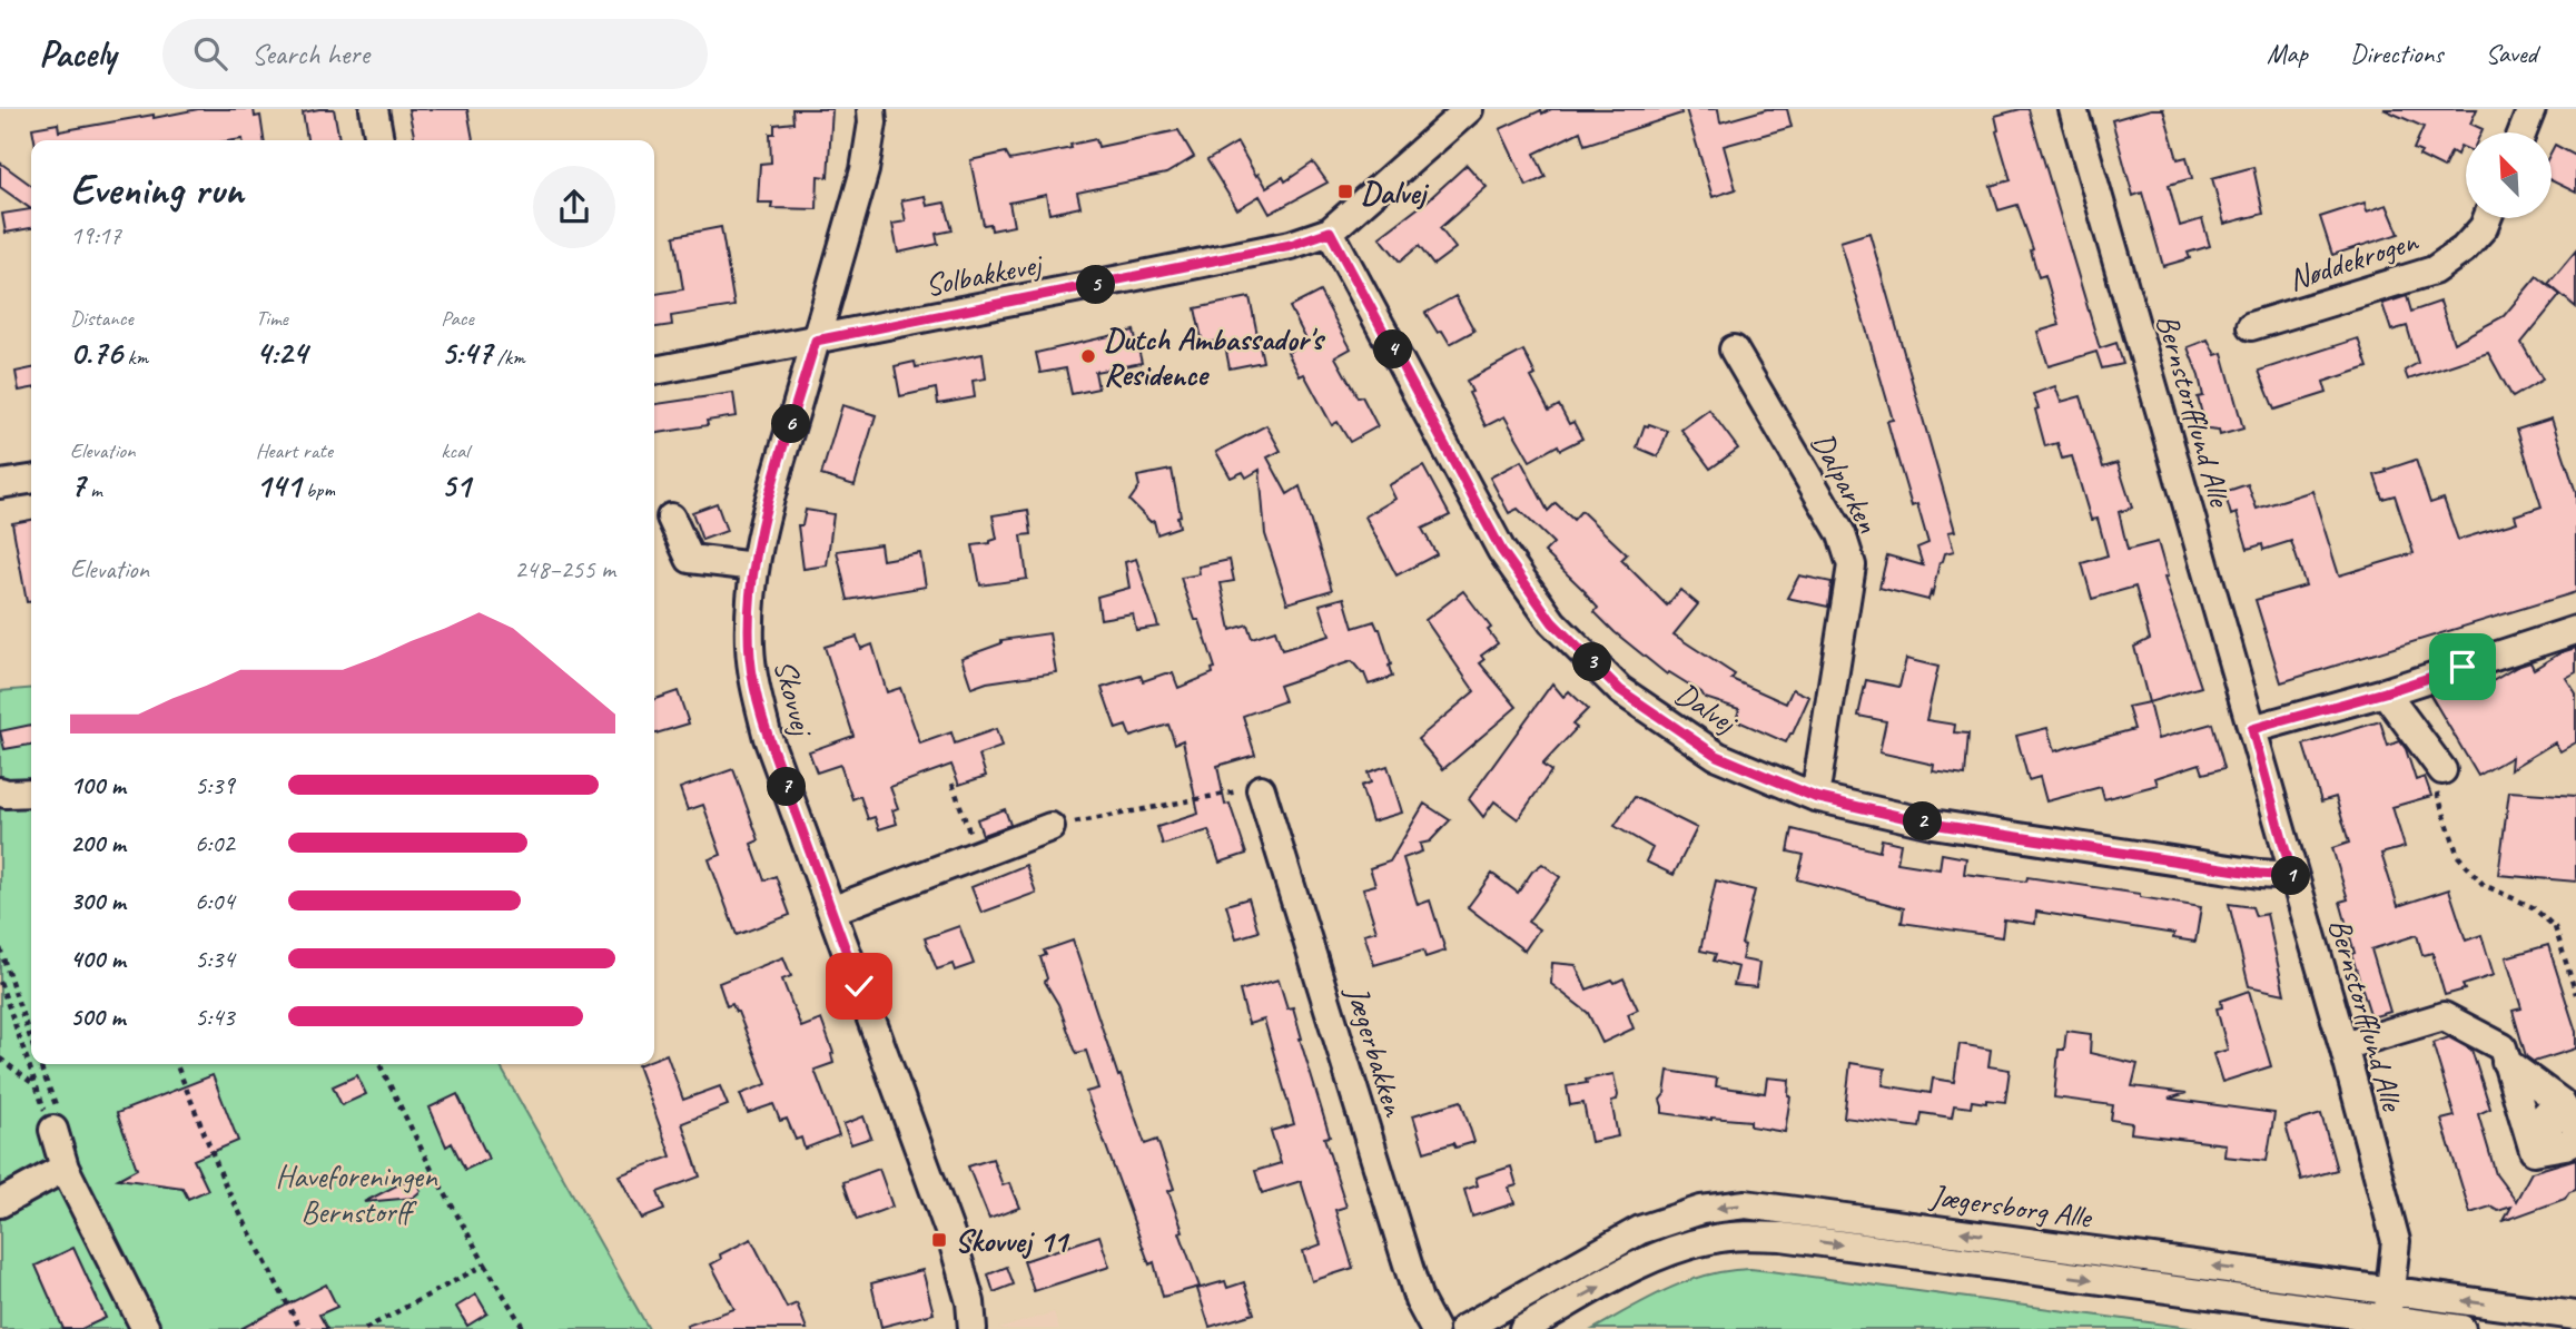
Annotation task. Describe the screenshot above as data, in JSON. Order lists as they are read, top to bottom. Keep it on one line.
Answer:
{"streets":{"street":["Nøddekrogen","Solbakkevej","Bernstorfflund Alle","Dalparken","Skovvej","Dalvej","Jægerbakken","Jægersborg Alle"]},"crossings":[["Solbakkevej","Skovvej"],["Solbakkevej","Dalvej"],["Bernstorfflund Alle","Dalvej"],["Bernstorfflund Alle","Jægersborg Alle"],["Dalparken","Dalvej"]],"parks":["Haveforeningen Bernstorff"],"places":{"transit":["Dalvej","Skovvej 11"],"other":["Dutch Ambassador's Residence"]},"north":"top left","page":{"header":"Pacely","search":"Search here","nav":["Map","Directions","Saved"],"heading":["Evening run","19:17"],"pins":["5","4","6","3","7","2","1"],"stats":[["Distance","0.76 km"],["Time","4:24"],["Pace","5:47 /km"],["Elevation","7 m"],["Heart rate","141 bpm"],["kcal","51"]],"chart":["Elevation","248–255 m"],"list":[{"name":"100 m","note":"5:39"},{"name":"200 m","note":"6:02"},{"name":"300 m","note":"6:04"},{"name":"400 m","note":"5:34"},{"name":"500 m","note":"5:43"}]}}
